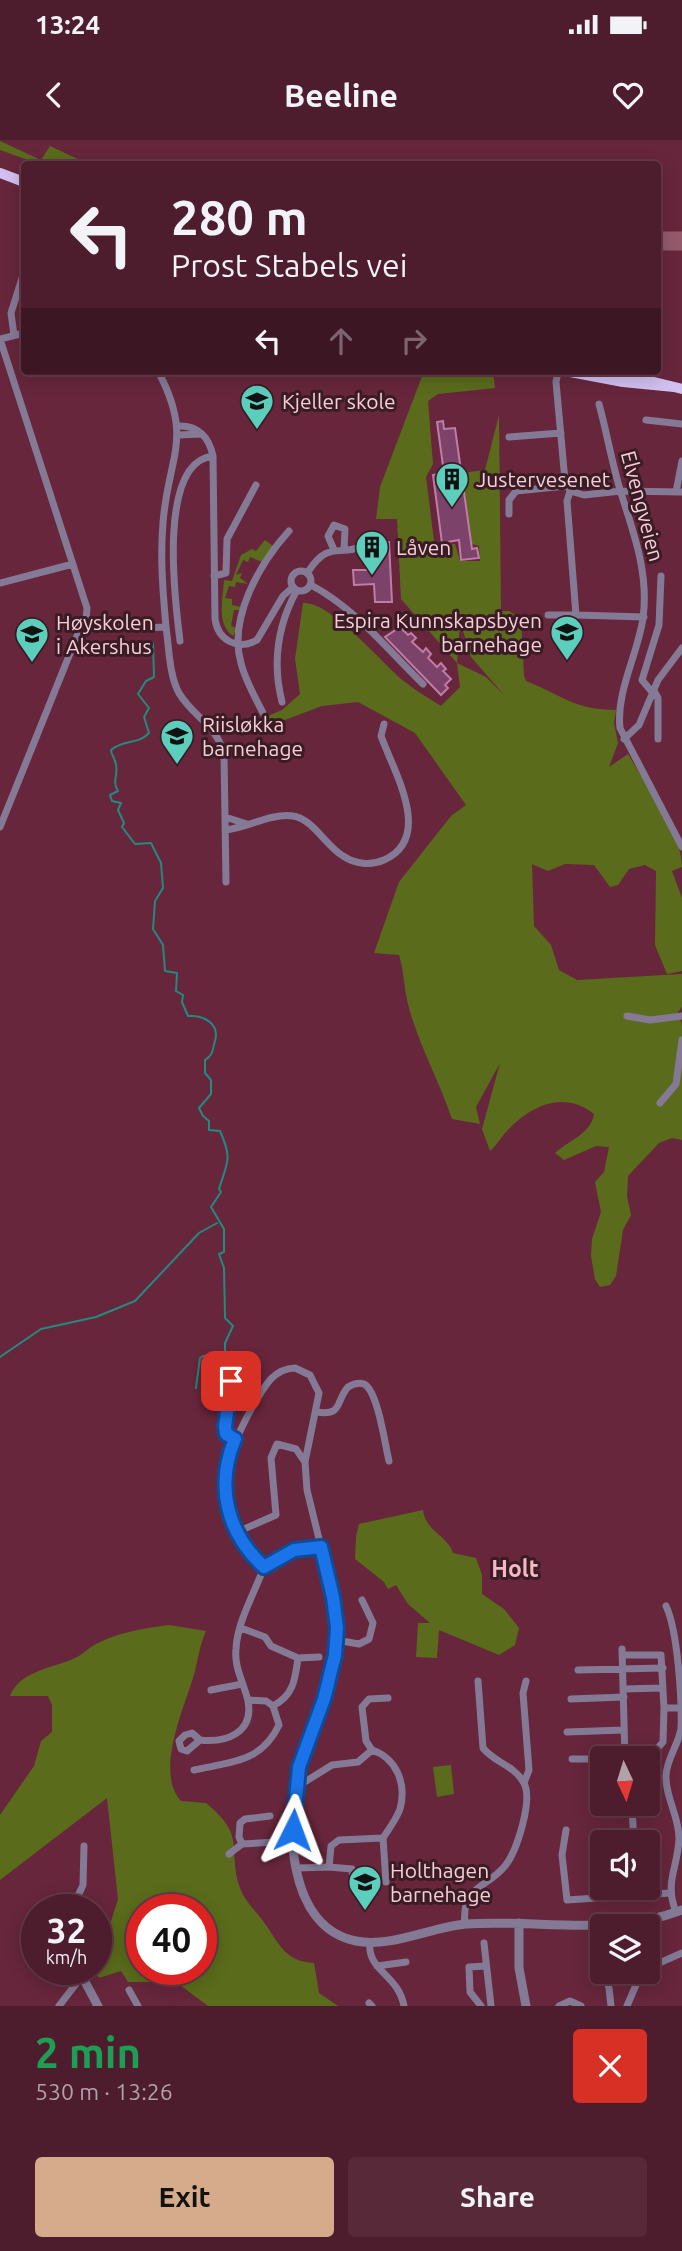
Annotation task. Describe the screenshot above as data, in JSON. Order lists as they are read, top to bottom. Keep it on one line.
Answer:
{"streets":{"street":["Elvengveien"]},"districts":["Holt"],"places":{"school or university":["Kjeller skole","Espira Kunnskapsbyen barnehage","Høyskolen i Akershus","Riisløkka barnehage","Holthagen barnehage"],"building":["Justervesenet","Låven"]},"north":"bottom","page":{"status":"13:24","header":"Beeline","turn":["280 m","Prost Stabels vei"],"speed":"32 km/h","limit":"40","heading":["2 min","530 m · 13:26"],"buttons":["Exit","Share"]}}
